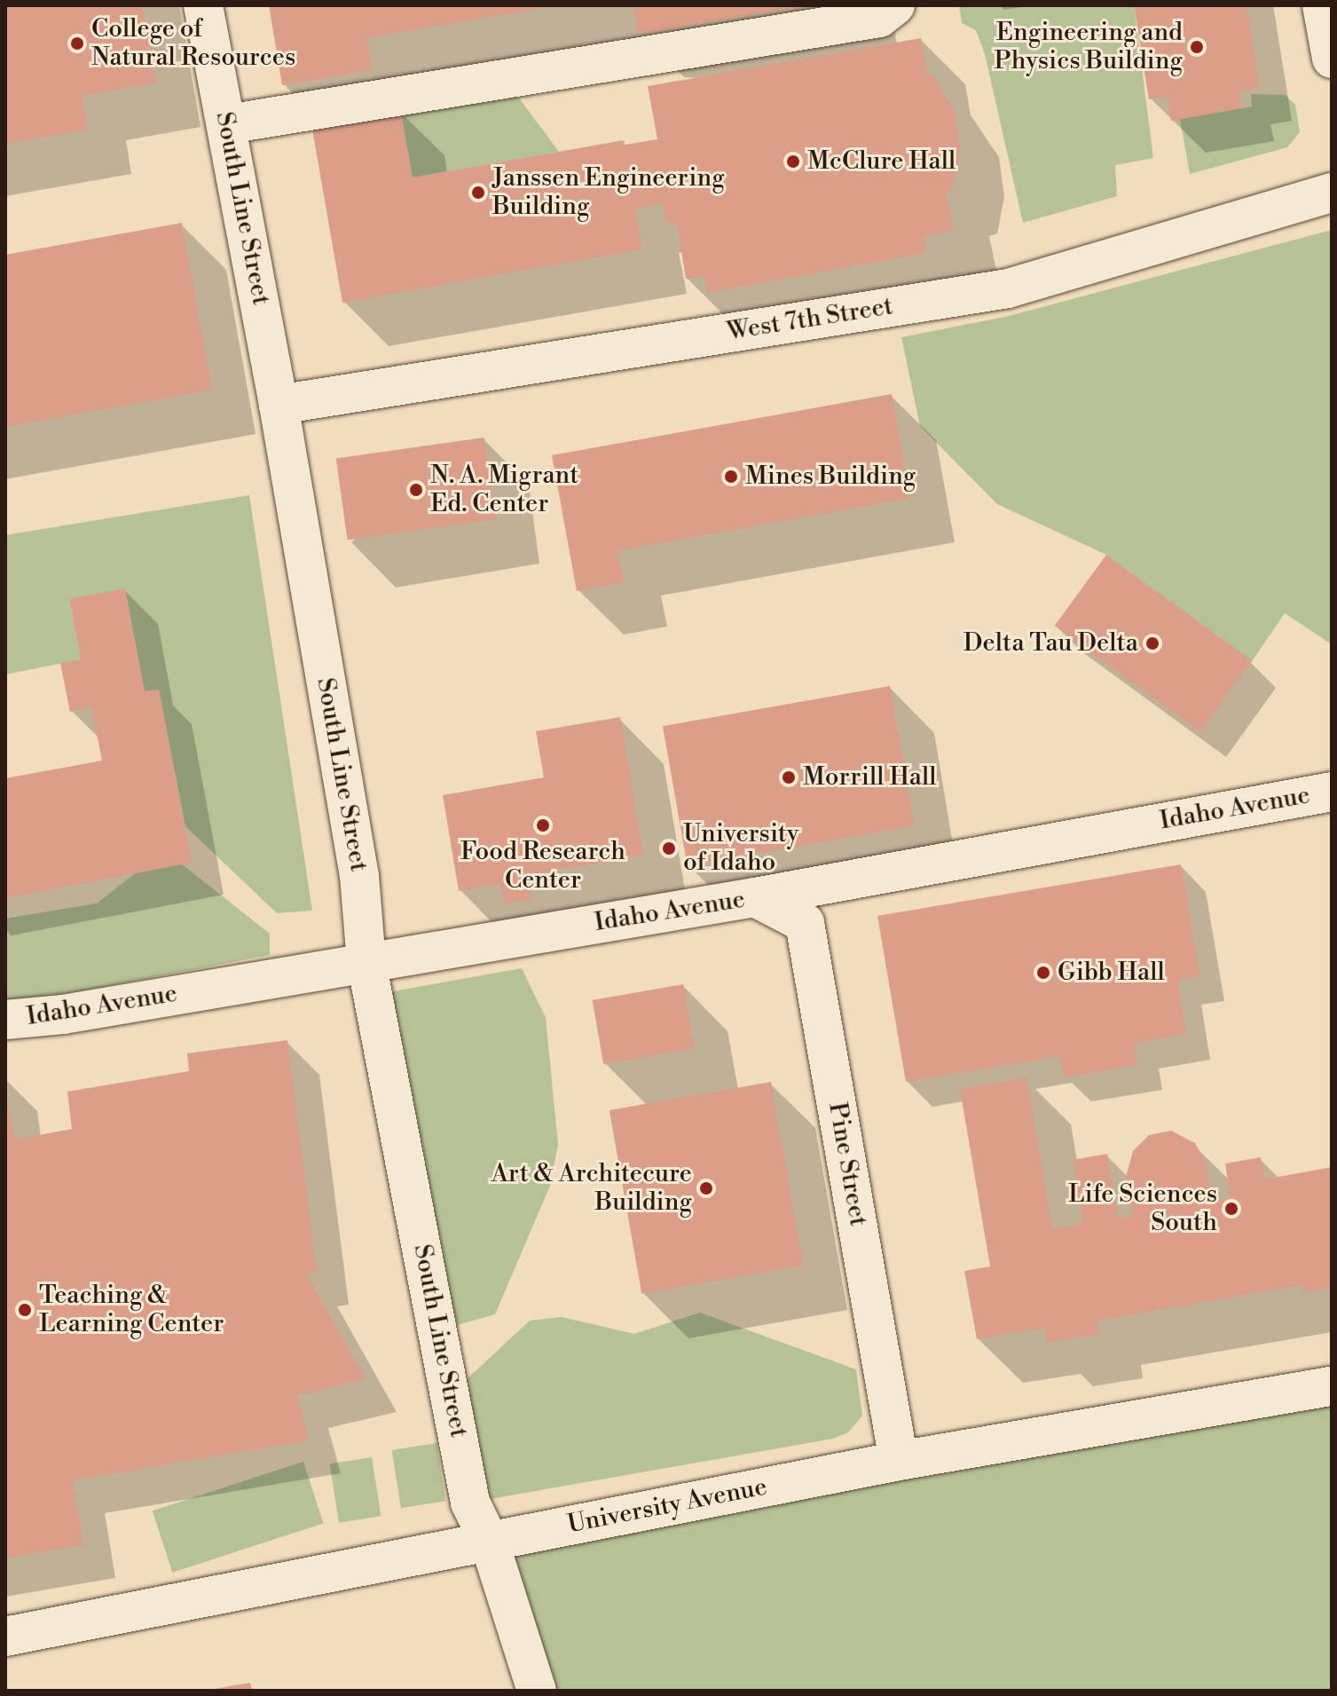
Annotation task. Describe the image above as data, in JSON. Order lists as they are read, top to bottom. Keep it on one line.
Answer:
{"streets":{"street":["South Line Street","West 7th Street","Idaho Avenue","Pine Street","University Avenue"]},"crossings":[["South Line Street","West 7th Street"],["South Line Street","Idaho Avenue"],["South Line Street","University Avenue"],["Idaho Avenue","Pine Street"],["Pine Street","University Avenue"]],"places":["College of Natural Resources","Engineering and Physics Building","McClure Hall","Janssen Engineering Building","Mines Building","N. A. Migrant Ed. Center","Delta Tau Delta","Morrill Hall","Food Research Center","University of Idaho","Gibb Hall","Art & Architecure Building","Life Sciences South","Teaching & Learning Center"]}
